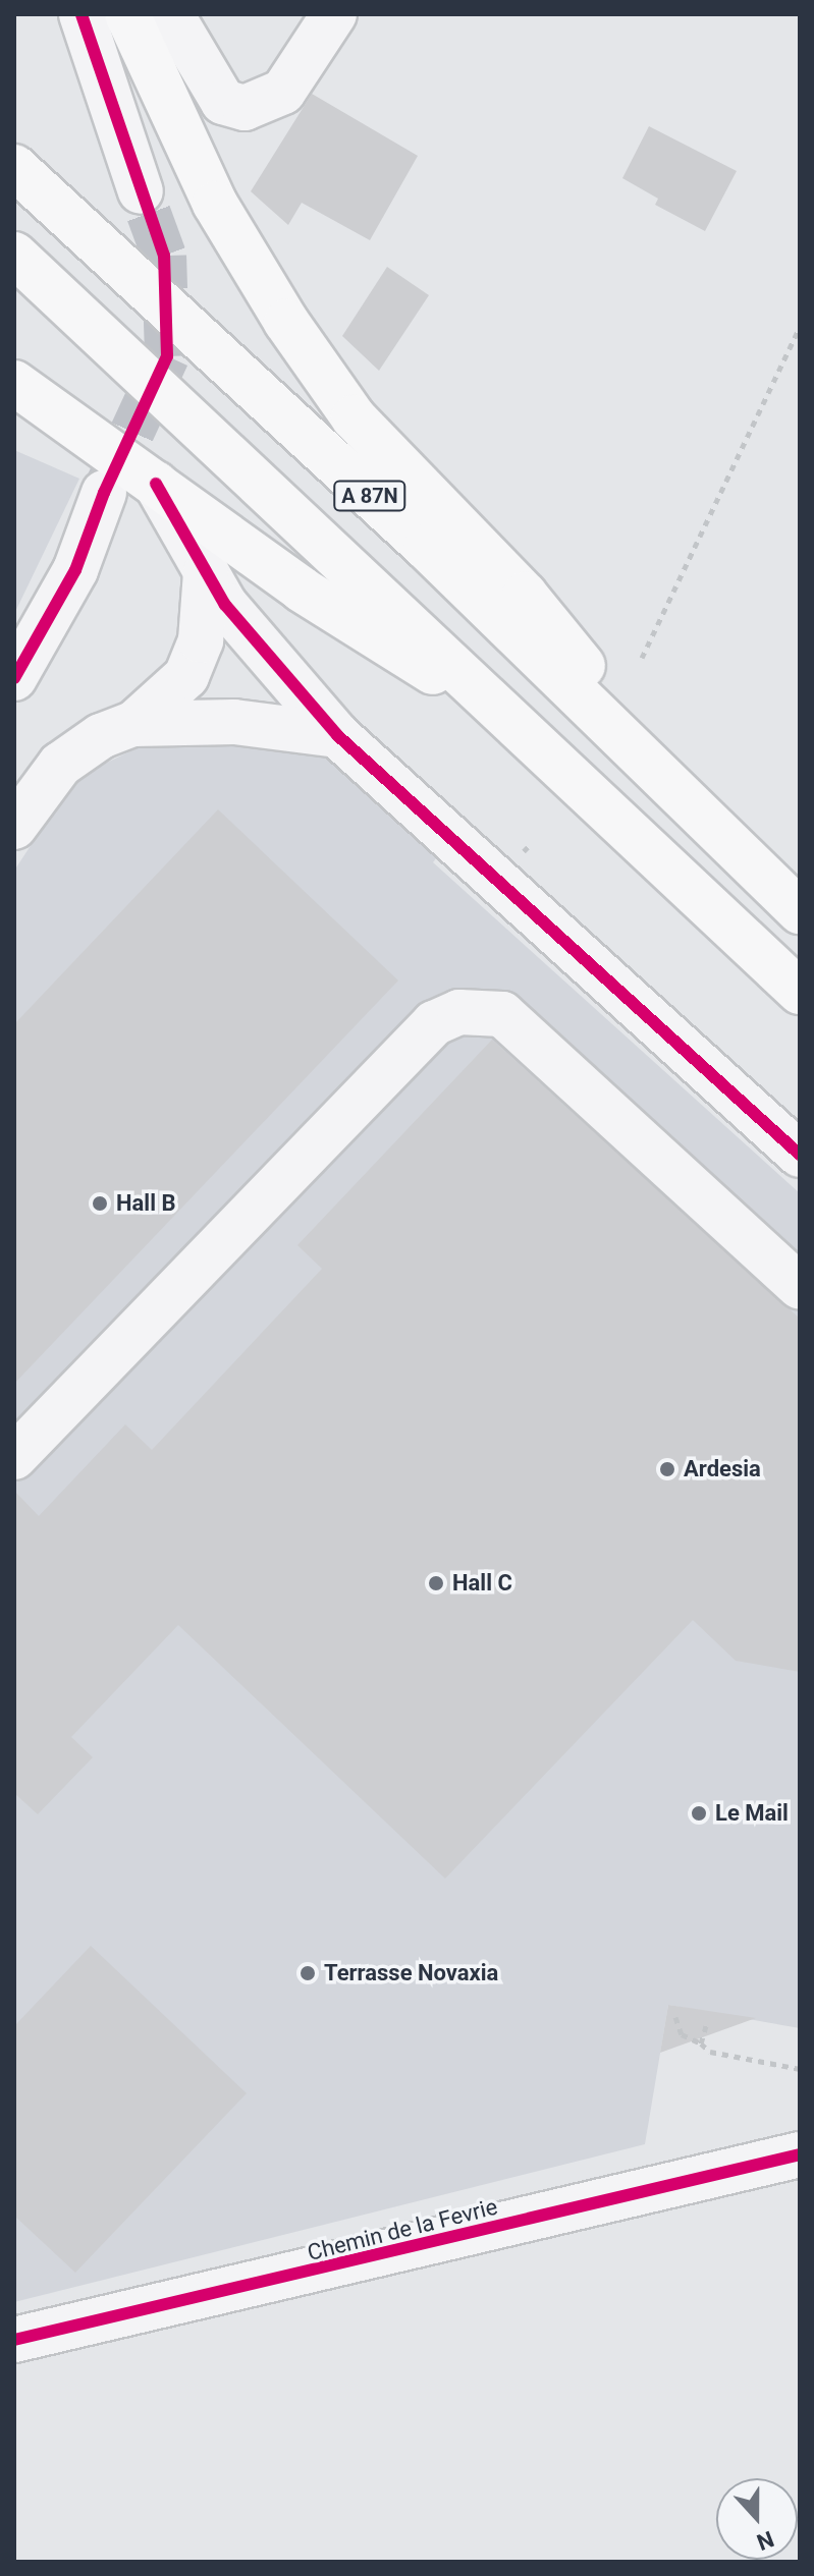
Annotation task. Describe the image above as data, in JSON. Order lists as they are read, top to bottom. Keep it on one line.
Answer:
{"streets":{"highway":["A 87N"],"street":["Chemin de la Fevrie"]},"places":["Hall B","Ardesia","Hall C","Le Mail","Terrasse Novaxia"],"north":"bottom"}
